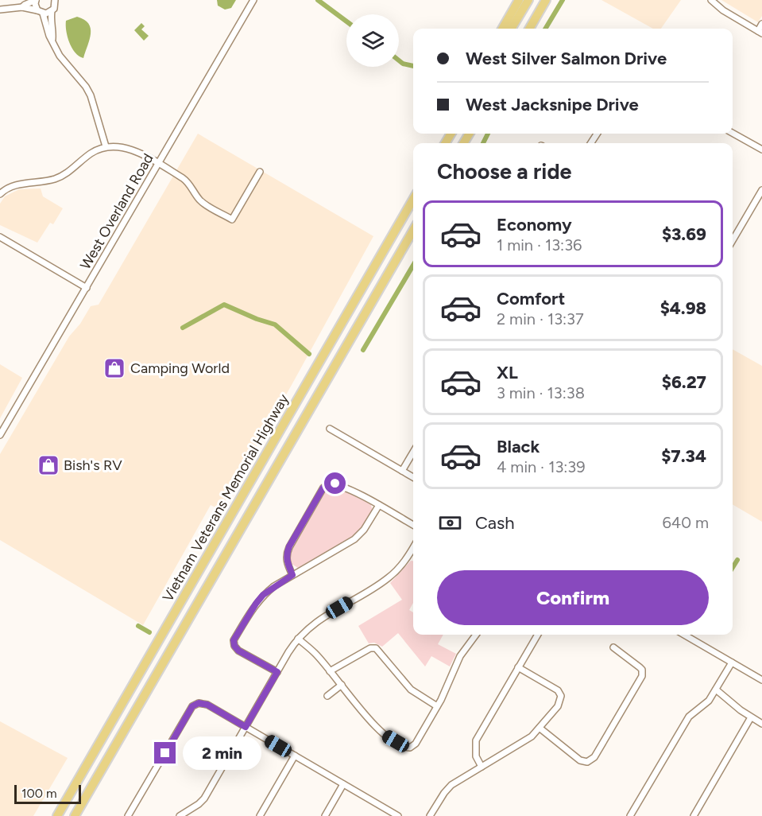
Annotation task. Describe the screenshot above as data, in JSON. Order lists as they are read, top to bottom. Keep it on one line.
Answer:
{"streets":{"highway":["Vietnam Veterans Memorial Highway"],"street":["West Overland Road"]},"places":{"shop":["Camping World","Bish's RV"]},"scale_bar":"100 m","page":{"banner":["West Silver Salmon Drive","West Jacksnipe Drive"],"heading":"Choose a ride","list":[{"name":"Economy","note":"1 min · 13:36","value":"$3.69"},{"name":"Comfort","note":"2 min · 13:37","value":"$4.98"},{"name":"XL","note":"3 min · 13:38","value":"$6.27"},{"name":"Black","note":"4 min · 13:39","value":"$7.34"}],"pay":["Cash","640 m"],"buttons":"Confirm","bubble":"2 min","scale":"100 m"}}
